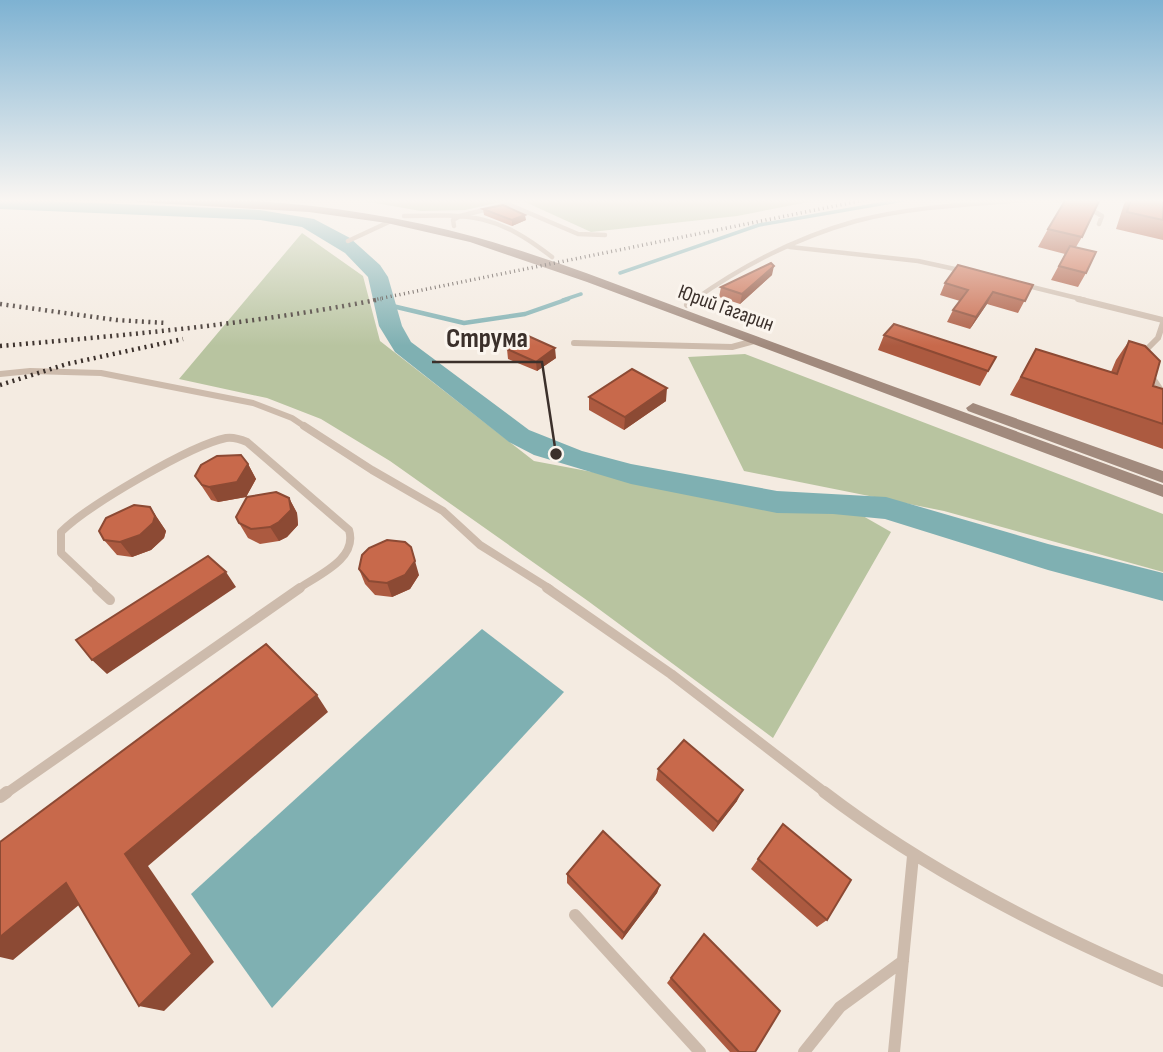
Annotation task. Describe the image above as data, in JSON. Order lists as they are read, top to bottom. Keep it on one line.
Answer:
{"streets":{"street":["Юрий Гагарин"]},"places":["Струма"]}
